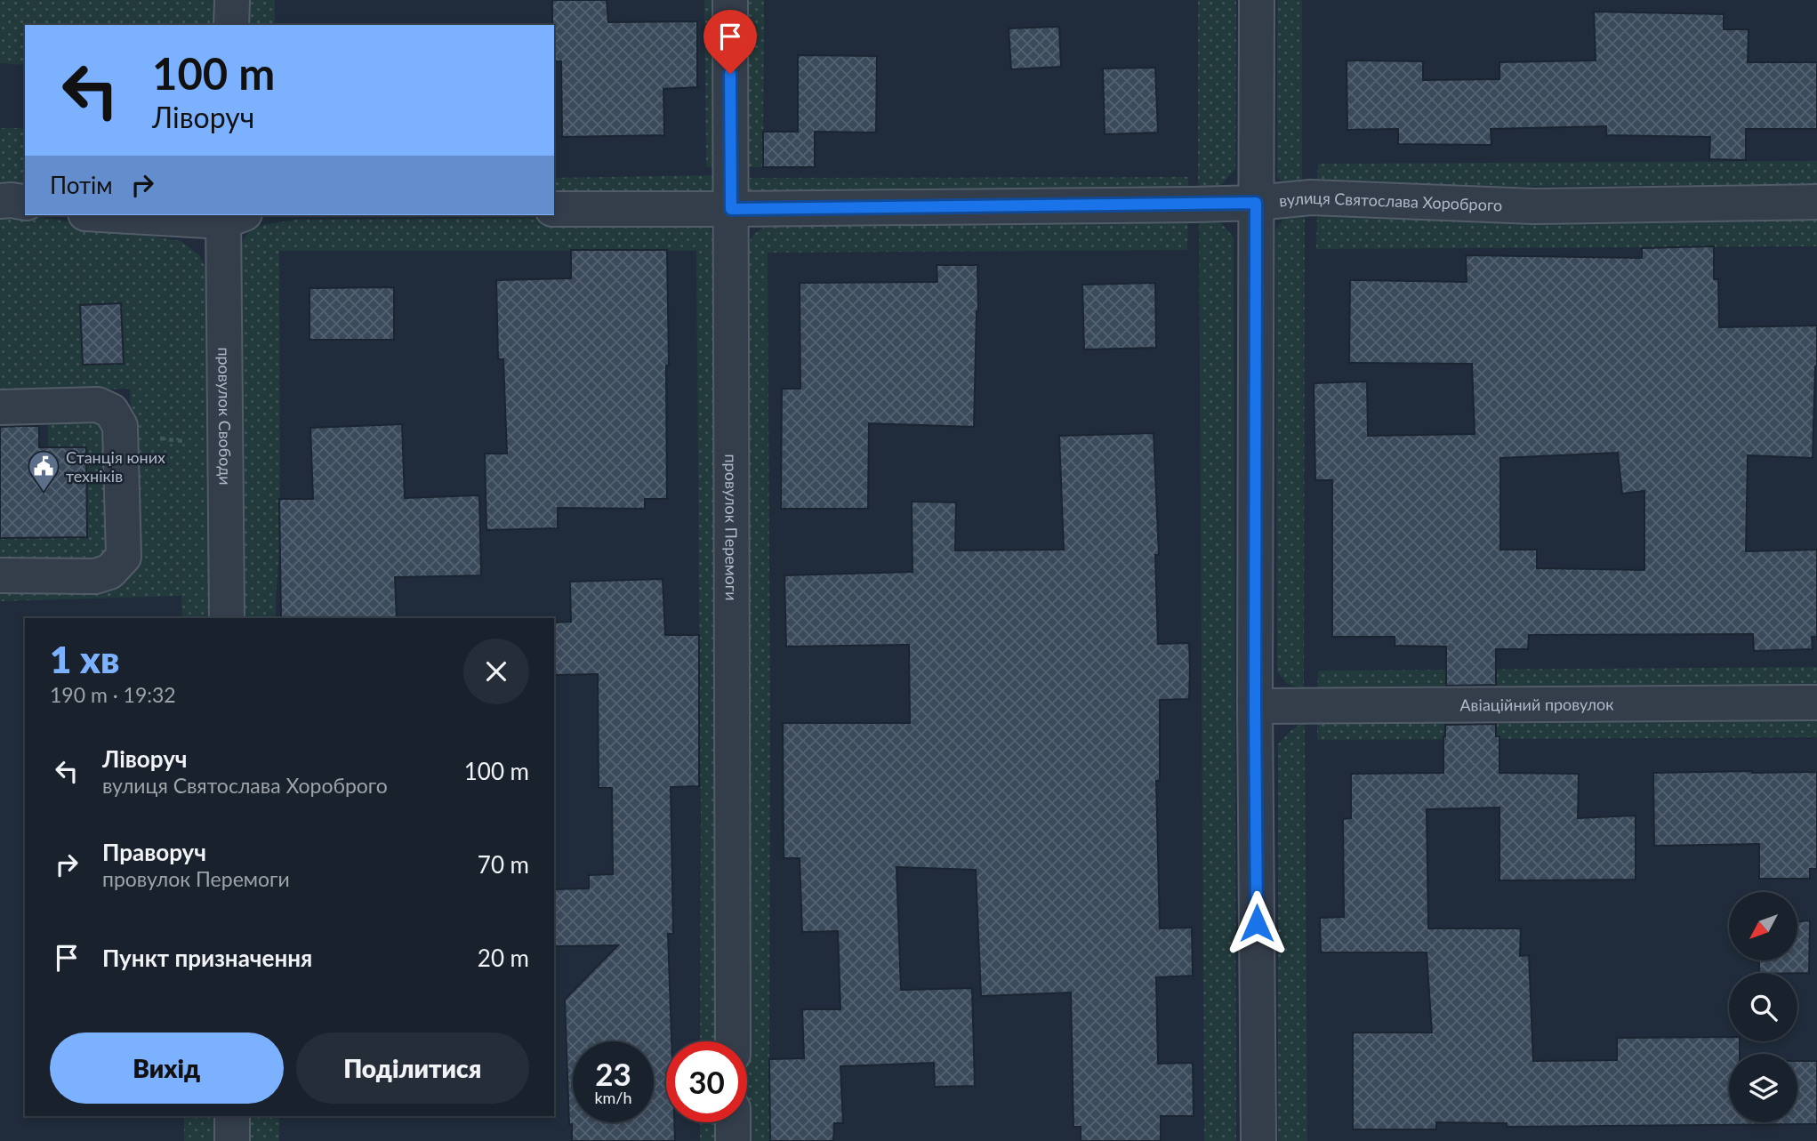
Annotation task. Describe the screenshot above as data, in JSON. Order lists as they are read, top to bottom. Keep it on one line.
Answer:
{"streets":{"street":["вулиця Святослава Хороброго","провулок Свободи","провулок Перемоги","Авіаційний провулок"]},"crossings":[["вулиця Святослава Хороброго","провулок Перемоги"]],"places":{"public building":["Станція юних техніків"]},"north":"bottom left","page":{"turn":["100 m","Ліворуч"],"then":"Потім","heading":["1 хв","190 m · 19:32"],"list":[{"name":"Ліворуч","note":"вулиця Святослава Хороброго","value":"100 m"},{"name":"Праворуч","note":"провулок Перемоги","value":"70 m"},{"name":"Пункт призначення","value":"20 m"}],"buttons":["Вихід","Поділитися"],"speed":"23 km/h","limit":"30"}}
